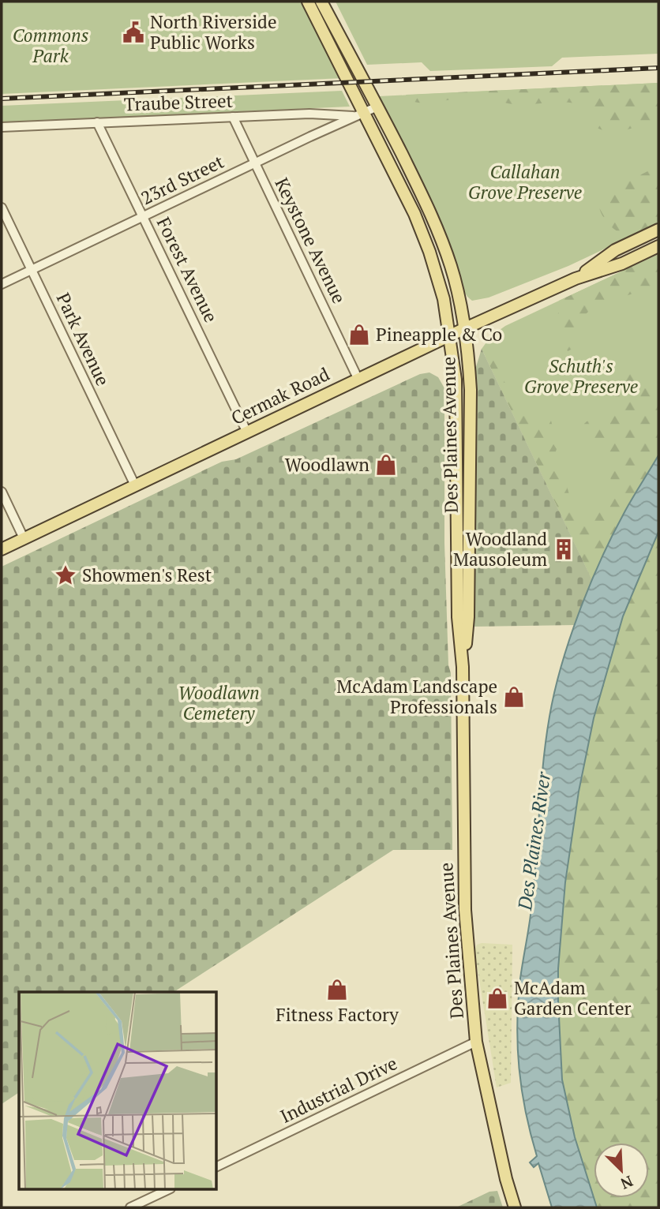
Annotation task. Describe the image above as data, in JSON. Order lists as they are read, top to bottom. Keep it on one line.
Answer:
{"streets":{"main road":["Cermak Road","Des Plaines Avenue"],"street":["Traube Street","23rd Street","Keystone Avenue","Forest Avenue","Park Avenue","Industrial Drive"]},"crossings":[["Traube Street","23rd Street"],["Traube Street","Keystone Avenue"],["Traube Street","Forest Avenue"],["Traube Street","Des Plaines Avenue"],["23rd Street","Keystone Avenue"],["23rd Street","Forest Avenue"],["23rd Street","Park Avenue"],["23rd Street","Des Plaines Avenue"],["Keystone Avenue","Cermak Road"],["Forest Avenue","Cermak Road"],["Park Avenue","Cermak Road"],["Cermak Road","Des Plaines Avenue"],["Des Plaines Avenue","Industrial Drive"]],"water":["Des Plaines River"],"parks":["Commons Park","Callahan Grove Preserve","Schuth's Grove Preserve","Woodlawn Cemetery"],"places":{"public building":["North Riverside Public Works"],"shop":["Pineapple & Co","Woodlawn","McAdam Landscape Professionals","Fitness Factory","McAdam Garden Center"],"building":["Woodland Mausoleum"],"place":["Showmen's Rest"]},"north":"bottom right"}
